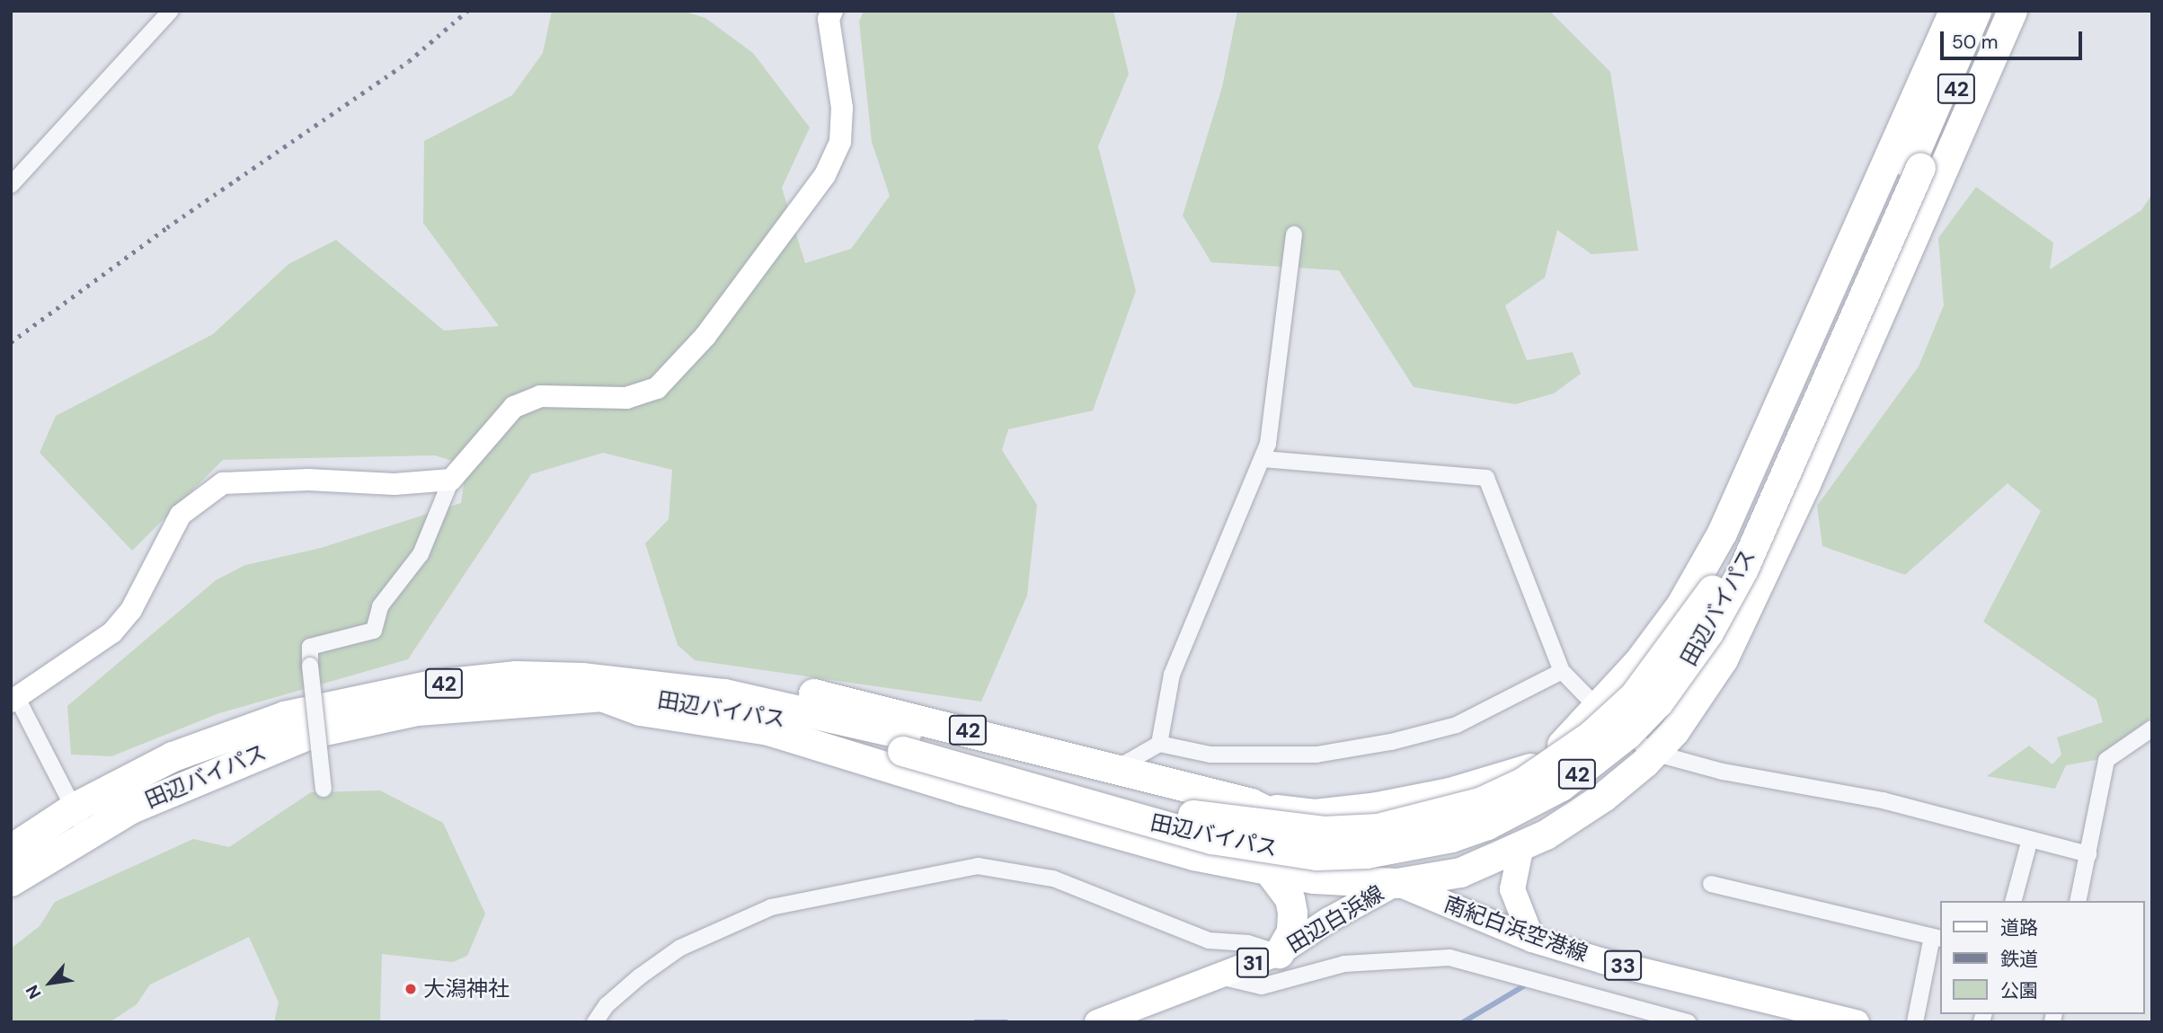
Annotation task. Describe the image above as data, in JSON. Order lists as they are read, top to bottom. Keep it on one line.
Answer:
{"streets":{"highway":["42","田辺バイパス"],"main road":["田辺白浜線","南紀白浜空港線","31","33"]},"crossings":[["42","田辺バイパス"],["42","田辺白浜線"],["42","南紀白浜空港線"],["田辺白浜線","南紀白浜空港線"]],"places":["大潟神社"],"legend":["道路","鉄道","公園"],"scale_bar":"50 m","north":"bottom left"}
